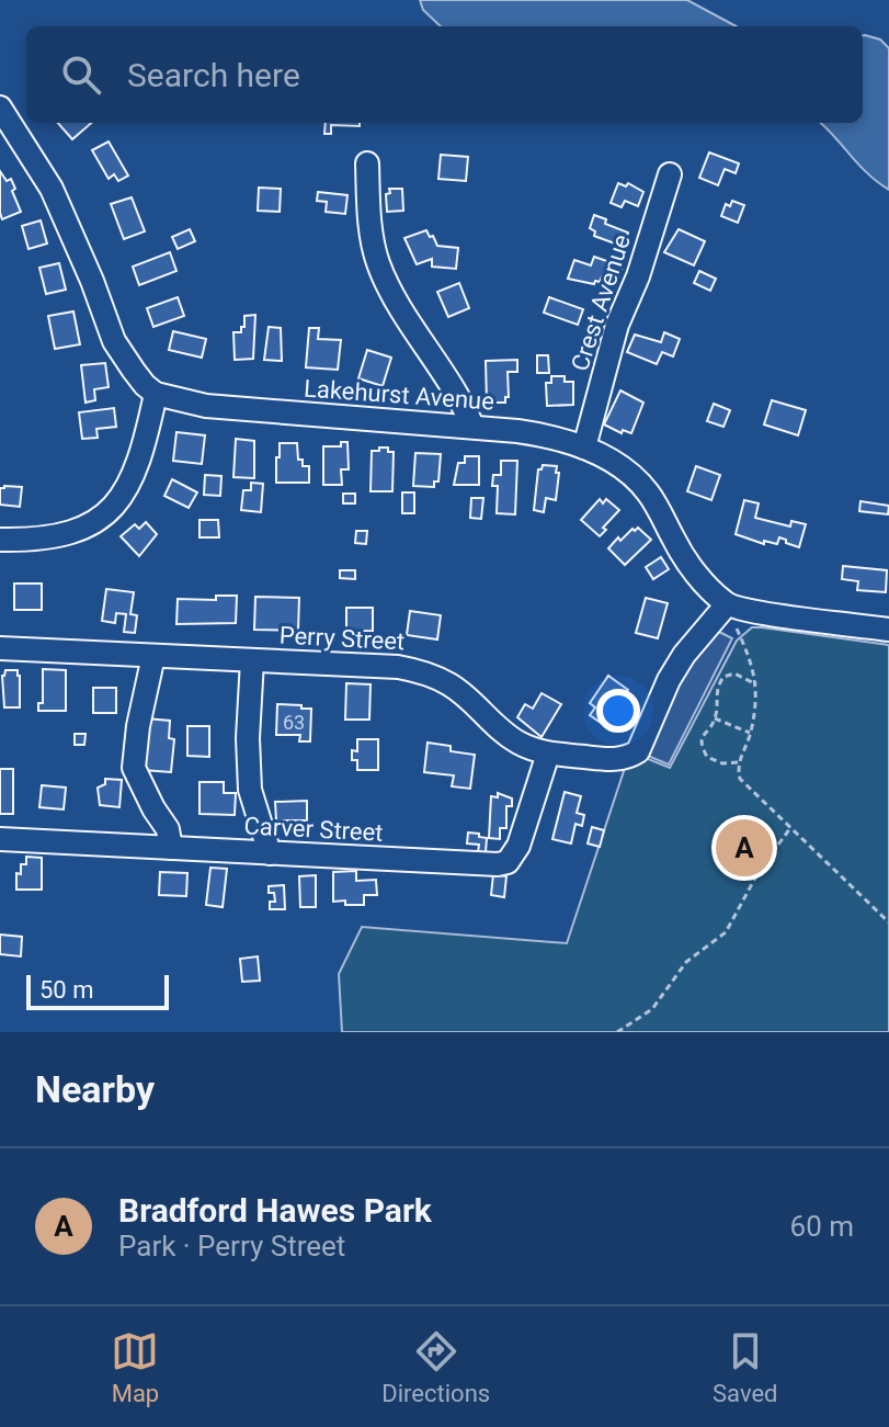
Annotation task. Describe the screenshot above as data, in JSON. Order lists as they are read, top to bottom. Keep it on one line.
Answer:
{"streets":{"street":["Crest Avenue","Lakehurst Avenue","Perry Street","Carver Street"]},"crossings":[["Crest Avenue","Lakehurst Avenue"],["Lakehurst Avenue","Perry Street"],["Perry Street","Carver Street"]],"house_numbers":["63"],"scale_bar":"50 m","page":{"search":"Search here","pins":"A","scale":"50 m","heading":"Nearby","list":[{"mark":"A","name":"Bradford Hawes Park","note":"Park · Perry Street","value":"60 m"}],"nav":["Map","Directions","Saved"]}}
